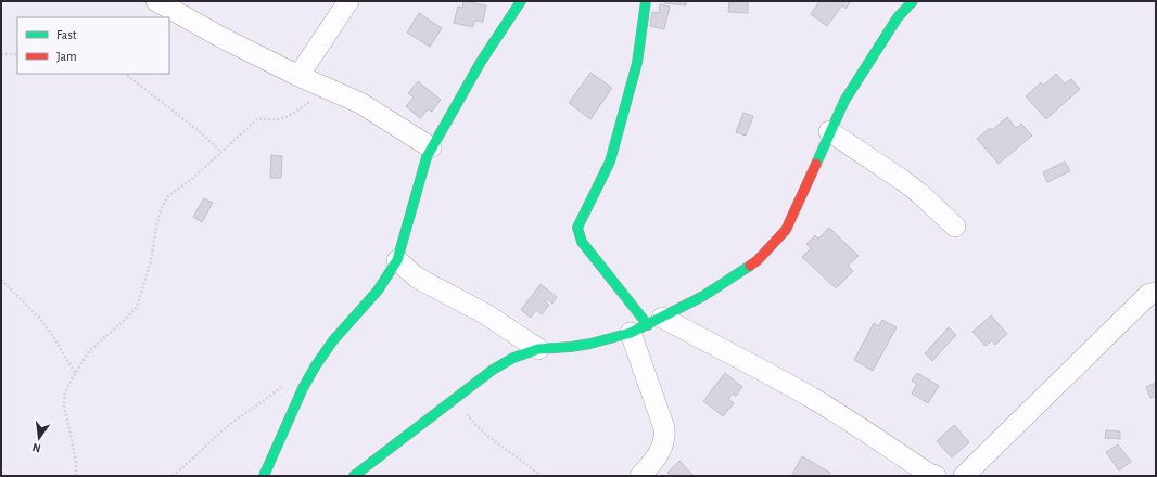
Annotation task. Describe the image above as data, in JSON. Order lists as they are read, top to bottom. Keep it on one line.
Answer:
{"legend":["Fast","Jam"],"north":"bottom"}
